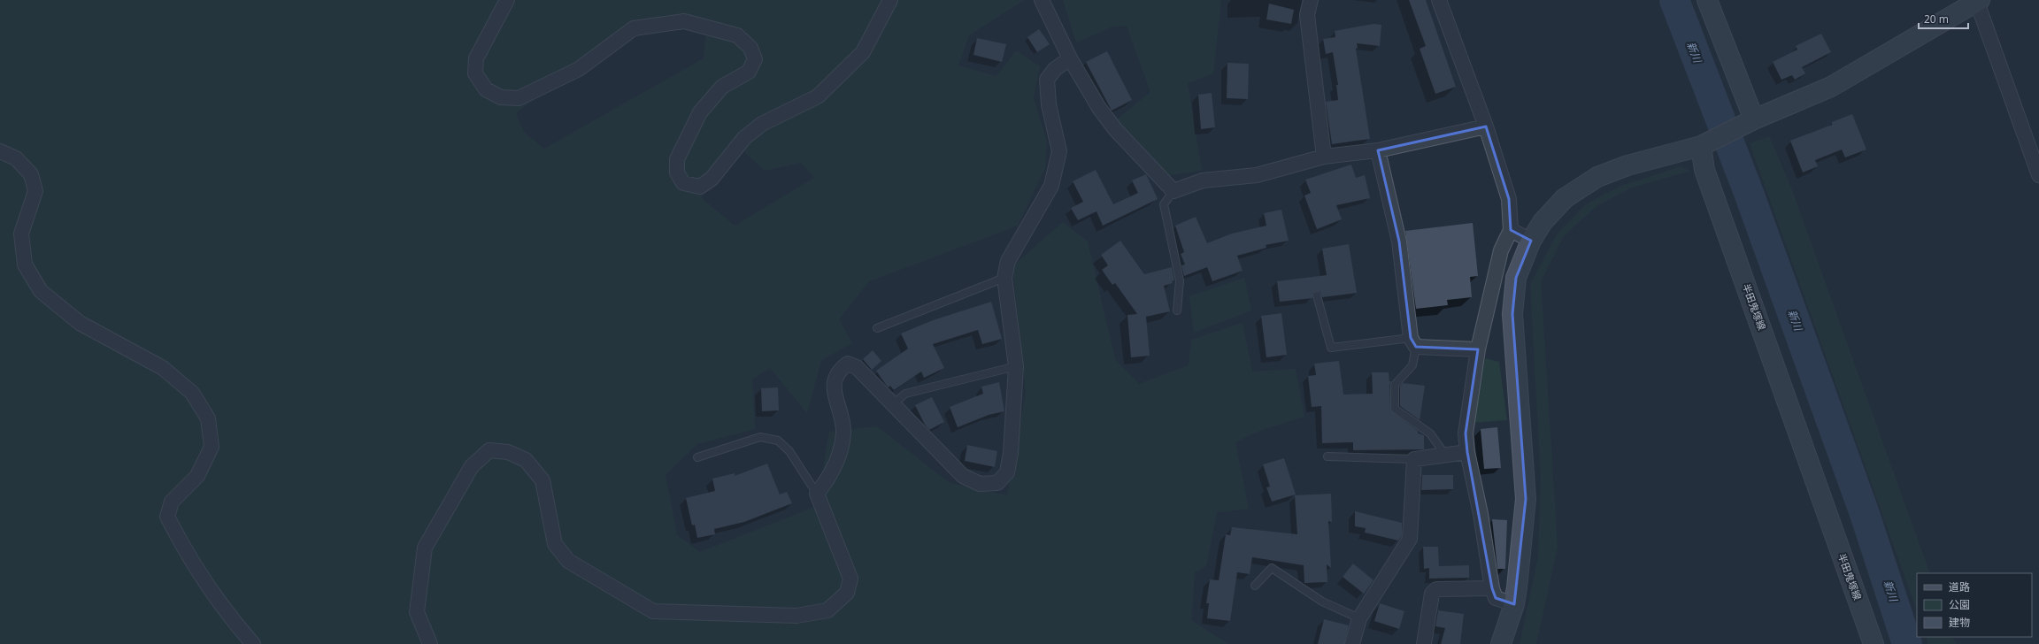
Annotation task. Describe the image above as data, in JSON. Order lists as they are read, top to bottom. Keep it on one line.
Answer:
{"streets":{"street":["半田鬼塚線"]},"water":["新川"],"legend":["道路","公園","建物"],"scale_bar":"20 m"}
